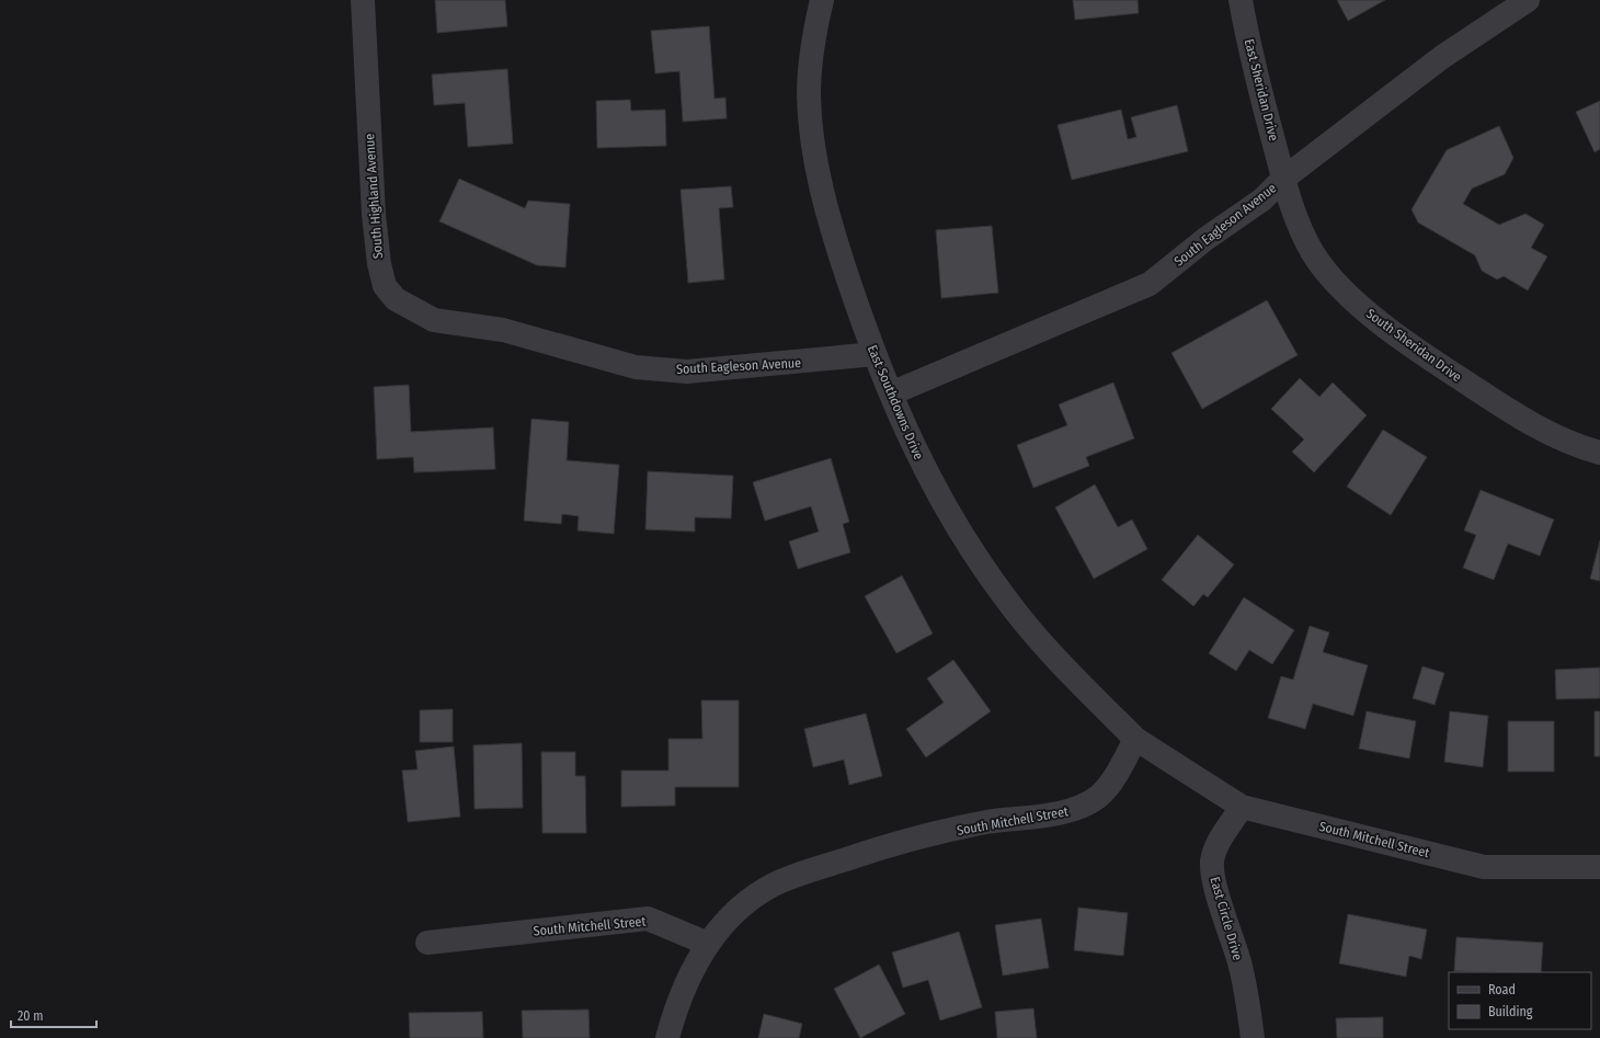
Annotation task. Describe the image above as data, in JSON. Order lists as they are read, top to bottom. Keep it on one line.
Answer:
{"streets":{"street":["East Sheridan Drive","South Highland Avenue","South Eagleson Avenue","South Sheridan Drive","East Southdowns Drive","South Mitchell Street","East Circle Drive"]},"crossings":[["East Sheridan Drive","South Eagleson Avenue"],["East Sheridan Drive","South Sheridan Drive"],["South Highland Avenue","South Eagleson Avenue"],["South Eagleson Avenue","South Sheridan Drive"],["South Eagleson Avenue","East Southdowns Drive"],["East Southdowns Drive","South Mitchell Street"],["South Mitchell Street","East Circle Drive"]],"legend":["Road","Building"],"scale_bar":"20 m"}
